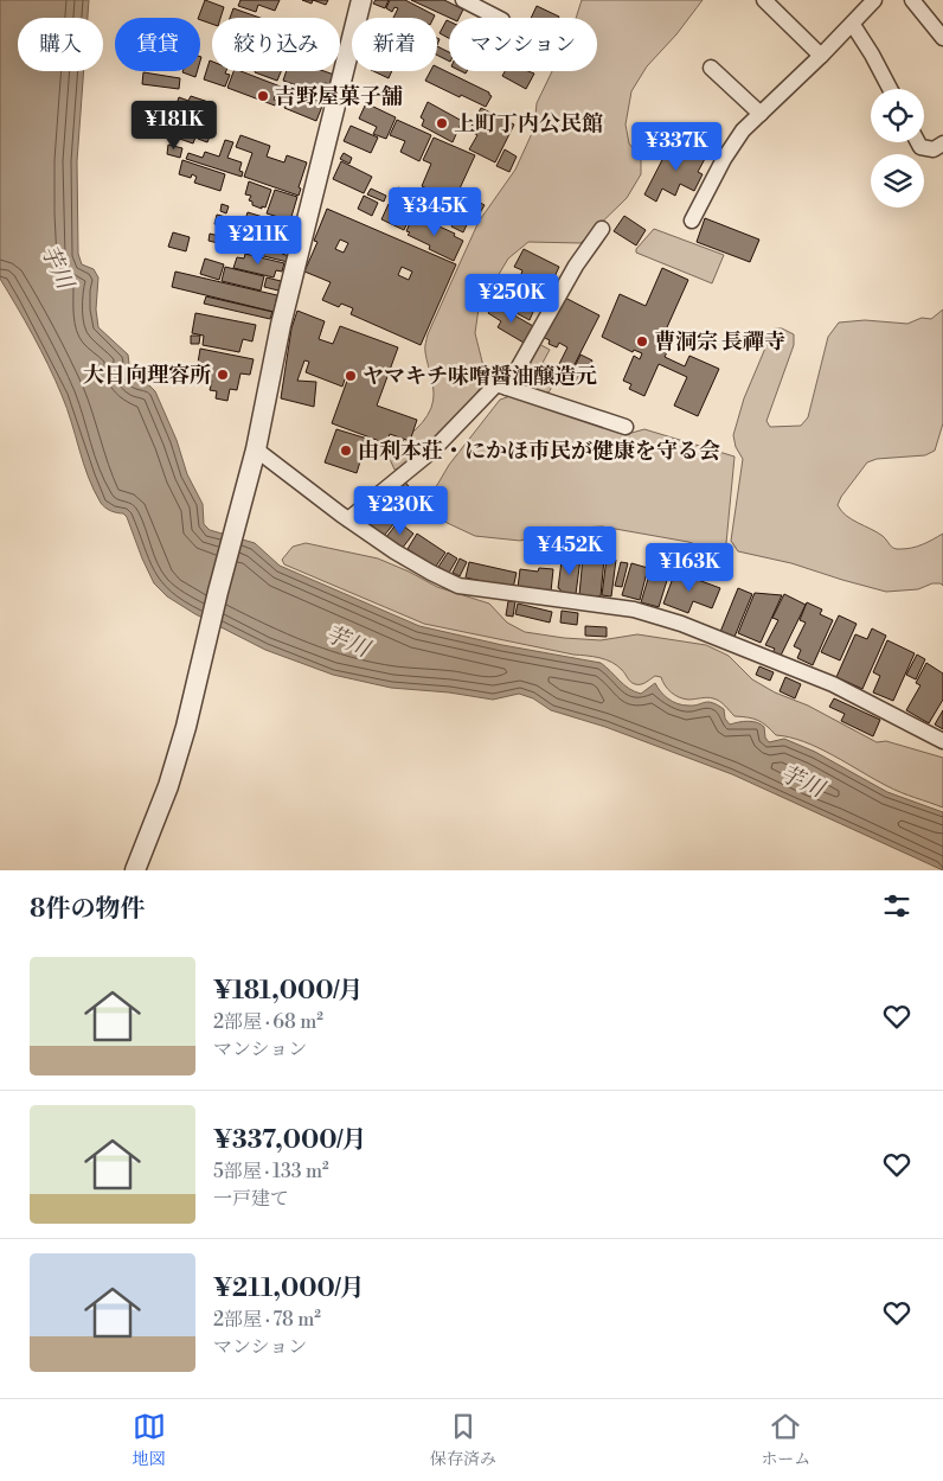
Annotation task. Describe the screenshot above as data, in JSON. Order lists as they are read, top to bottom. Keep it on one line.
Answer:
{"water":["芋川"],"places":["吉野屋菓子舗","上町丁内公民館","曹洞宗 長禪寺","大日向理容所","ヤマキチ味噌醤油醸造元","由利本荘・にかほ市民が健康を守る会"],"page":{"chip":["購入","賃貸","絞り込み","新着","マンション"],"price":["¥181K","¥337K","¥345K","¥211K","¥250K","¥230K","¥452K","¥163K"],"heading":"8件の物件","list":[{"name":"¥181,000/月","note":"2部屋 · 68 m² · マンション"},{"name":"¥337,000/月","note":"5部屋 · 133 m² · 一戸建て"},{"name":"¥211,000/月","note":"2部屋 · 78 m² · マンション"}],"tabs":["地図","保存済み","ホーム"]}}
